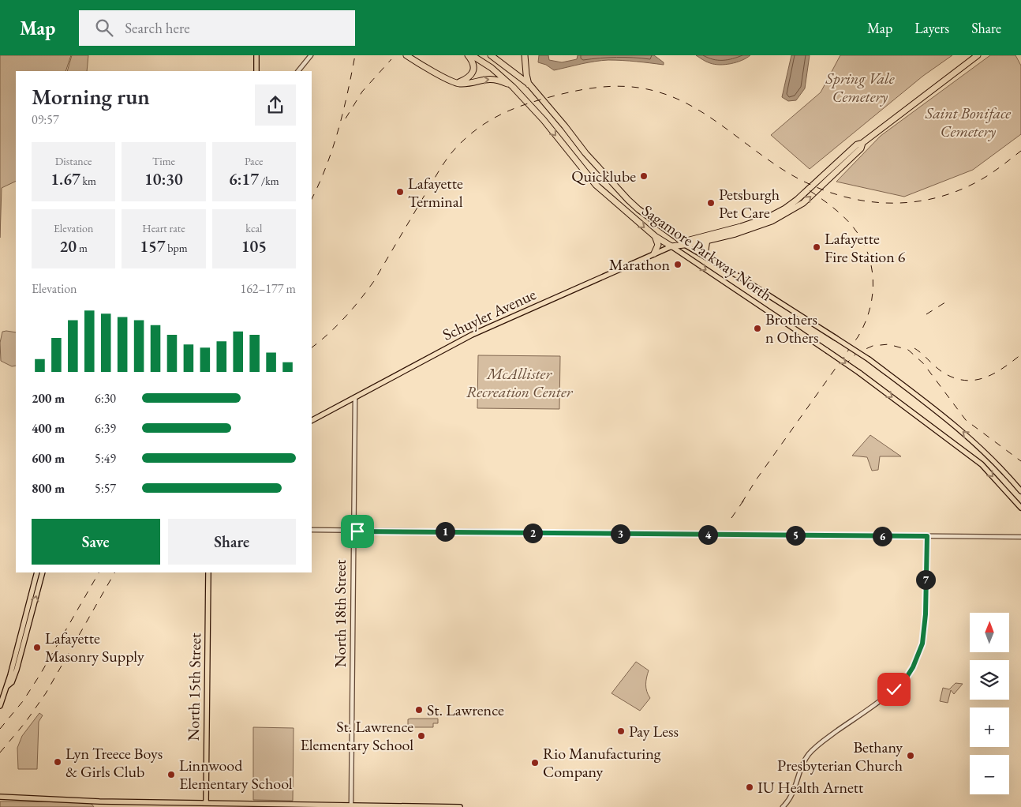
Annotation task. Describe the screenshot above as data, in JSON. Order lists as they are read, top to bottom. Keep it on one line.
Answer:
{"streets":{"highway":["Sagamore Parkway North","Schuyler Avenue"],"main road":["North 15th Street"],"street":["North 18th Street"]},"crossings":[["Sagamore Parkway North","Schuyler Avenue"],["Schuyler Avenue","North 18th Street"]],"parks":["Spring Vale Cemetery","Saint Boniface Cemetery","McAllister Recreation Center"],"places":["Quicklube","Lafayette Terminal","Petsburgh Pet Care","Lafayette Fire Station 6","Marathon","Brothers n Others","Lafayette Masonry Supply","St. Lawrence","Pay Less","St. Lawrence Elementary School","Bethany Presbyterian Church","Lyn Treece Boys & Girls Club","Rio Manufacturing Company","Linnwood Elementary School","IU Health Arnett"],"north":"top","page":{"header":"Map","search":"Search here","nav":["Map","Layers","Share"],"heading":["Morning run","09:57"],"stats":[["Distance","1.67 km"],["Time","10:30"],["Pace","6:17 /km"],["Elevation","20 m"],["Heart rate","157 bpm"],["kcal","105"]],"chart":["Elevation","162–177 m"],"list":[{"name":"200 m","note":"6:30"},{"name":"400 m","note":"6:39"},{"name":"600 m","note":"5:49"},{"name":"800 m","note":"5:57"}],"buttons":["Save","Share"],"pins":["1","2","3","4","5","6","7"],"map_buttons":["+","−"]}}
